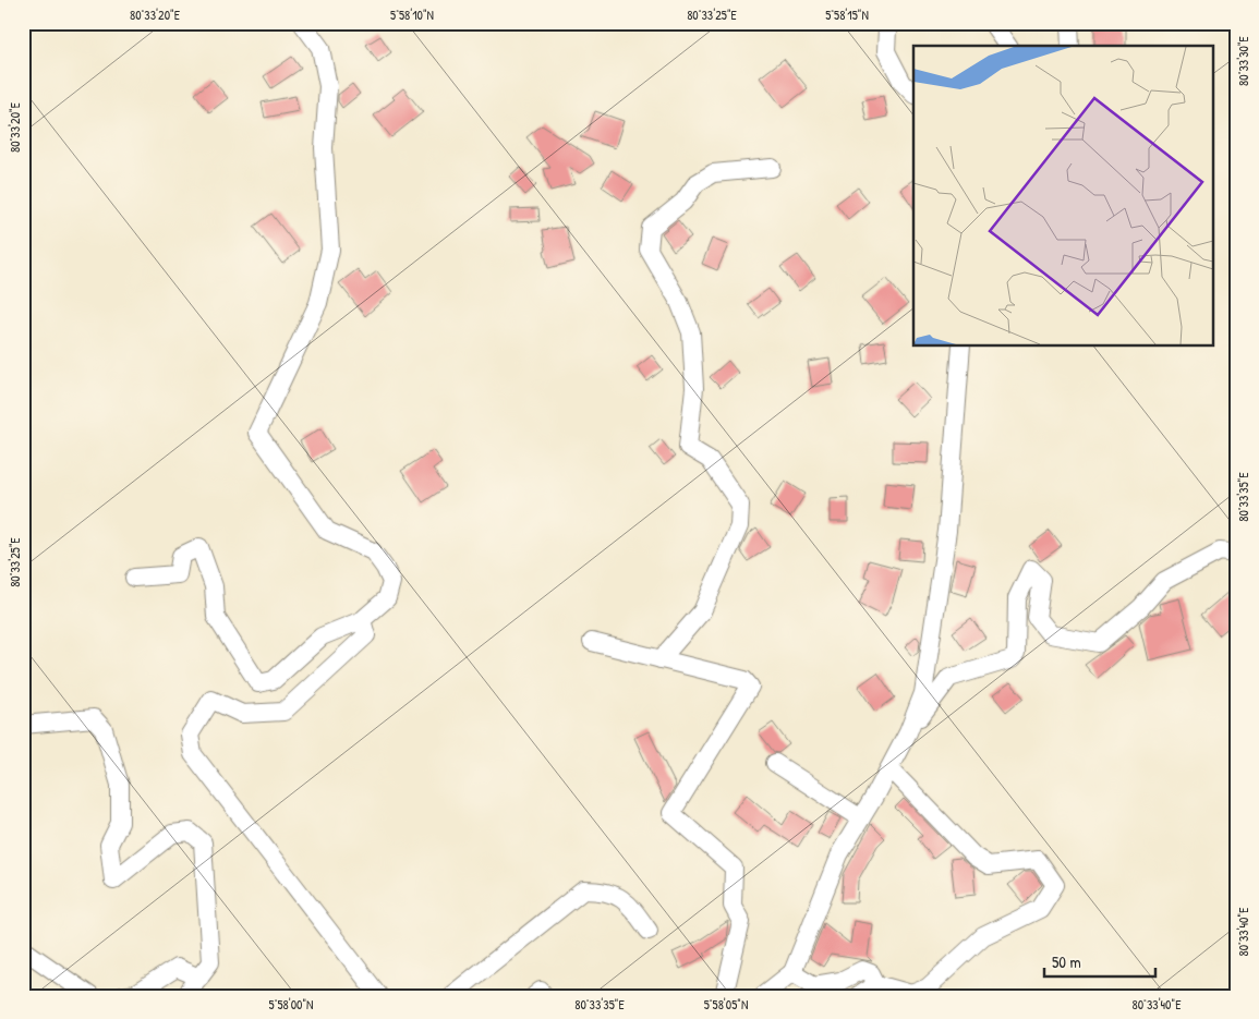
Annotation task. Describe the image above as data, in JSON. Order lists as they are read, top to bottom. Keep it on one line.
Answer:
{"scale_bar":"50 m","coordinates":["80°33'20\"E","5°58'10\"N","80°33'25\"E","5°58'15\"N","80°33'30\"E","80°33'35\"E","80°33'40\"E","5°58'00\"N","5°58'05\"N"]}
